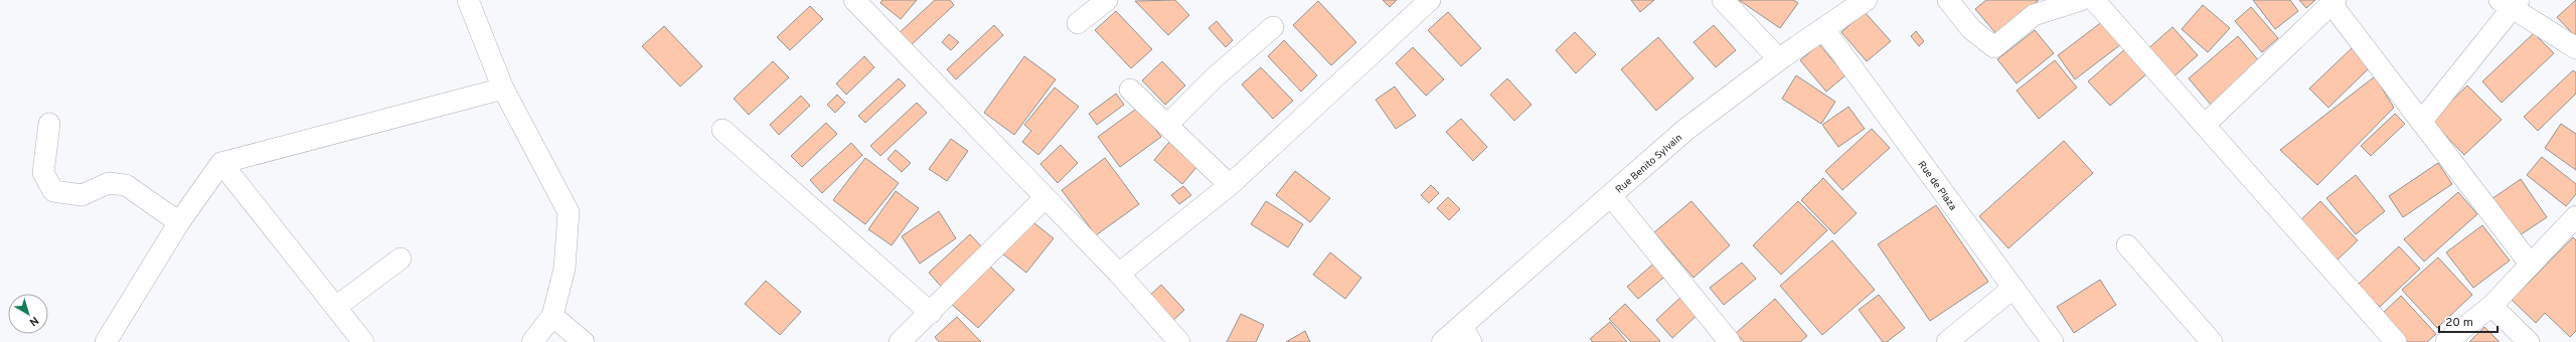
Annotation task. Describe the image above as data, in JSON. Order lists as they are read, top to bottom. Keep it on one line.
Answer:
{"streets":{"main road":["Rue Benito Sylvain"],"street":["Rue de Plaza"]},"crossings":[["Rue Benito Sylvain","Rue de Plaza"]],"scale_bar":"20 m","north":"bottom right"}
